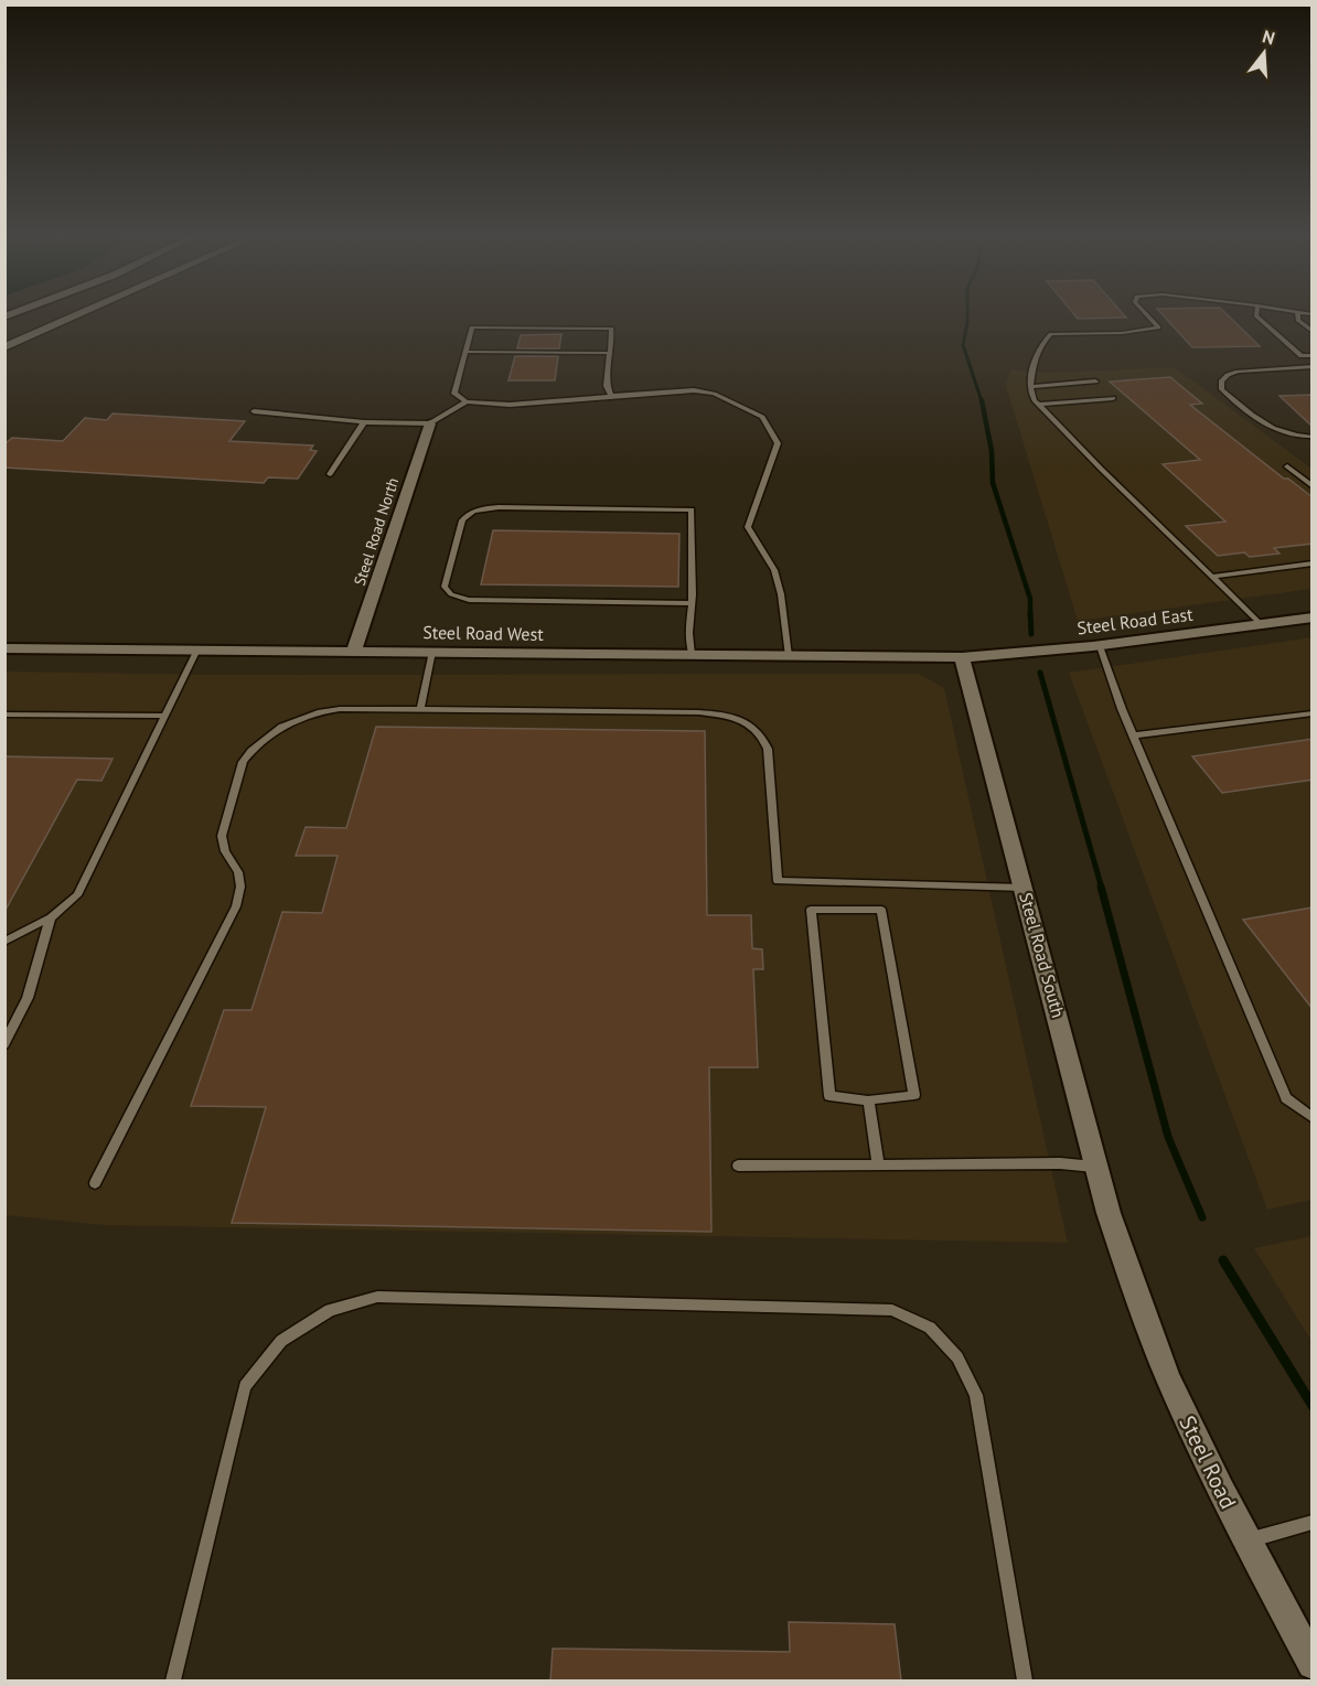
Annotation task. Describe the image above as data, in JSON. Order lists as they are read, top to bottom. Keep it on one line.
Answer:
{"streets":{"street":["Steel Road North","Steel Road East","Steel Road West","Steel Road South","Steel Road"]},"crossings":[["Steel Road North","Steel Road West"],["Steel Road East","Steel Road West"],["Steel Road East","Steel Road South"],["Steel Road West","Steel Road South"],["Steel Road South","Steel Road"]],"north":"top"}
